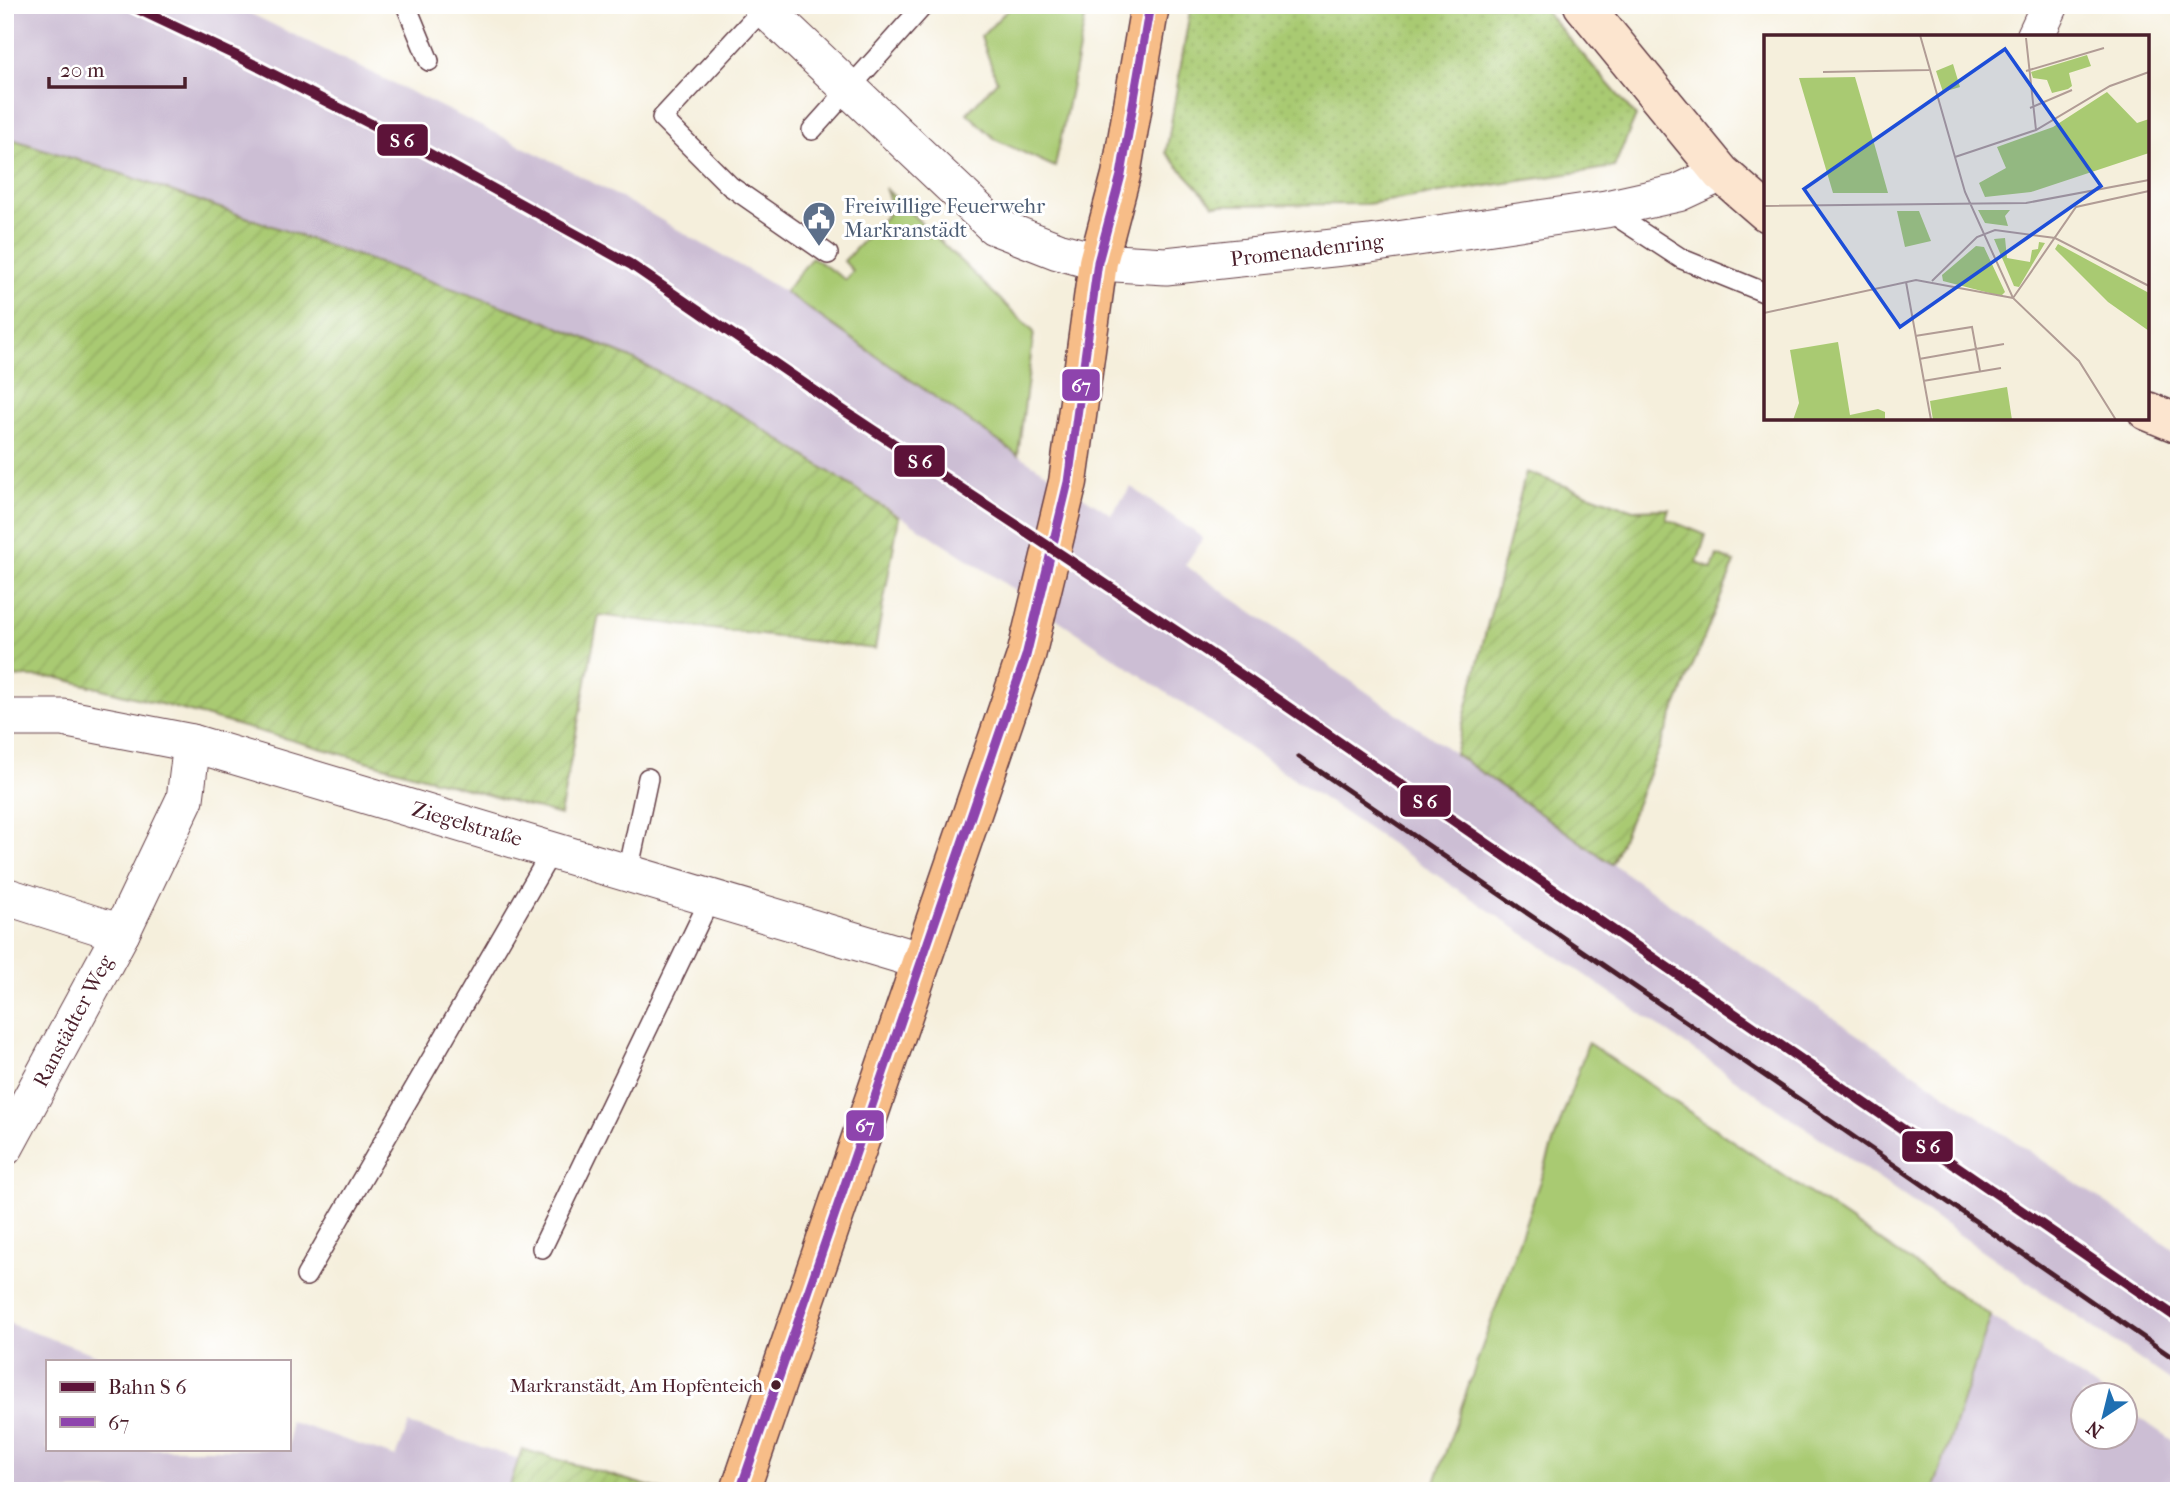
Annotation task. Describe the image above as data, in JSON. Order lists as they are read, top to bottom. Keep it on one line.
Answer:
{"streets":{"street":["Promenadenring","Ziegelstraße","Ranstädter Weg"]},"crossings":[["Ziegelstraße","Ranstädter Weg"]],"places":{"public building":["Freiwillige Feuerwehr Markranstädt"],"other":["Markranstädt, Am Hopfenteich"]},"lines":["transit line 67"],"legend":["Bahn S 6","67"],"scale_bar":"20 m","north":"bottom left"}
